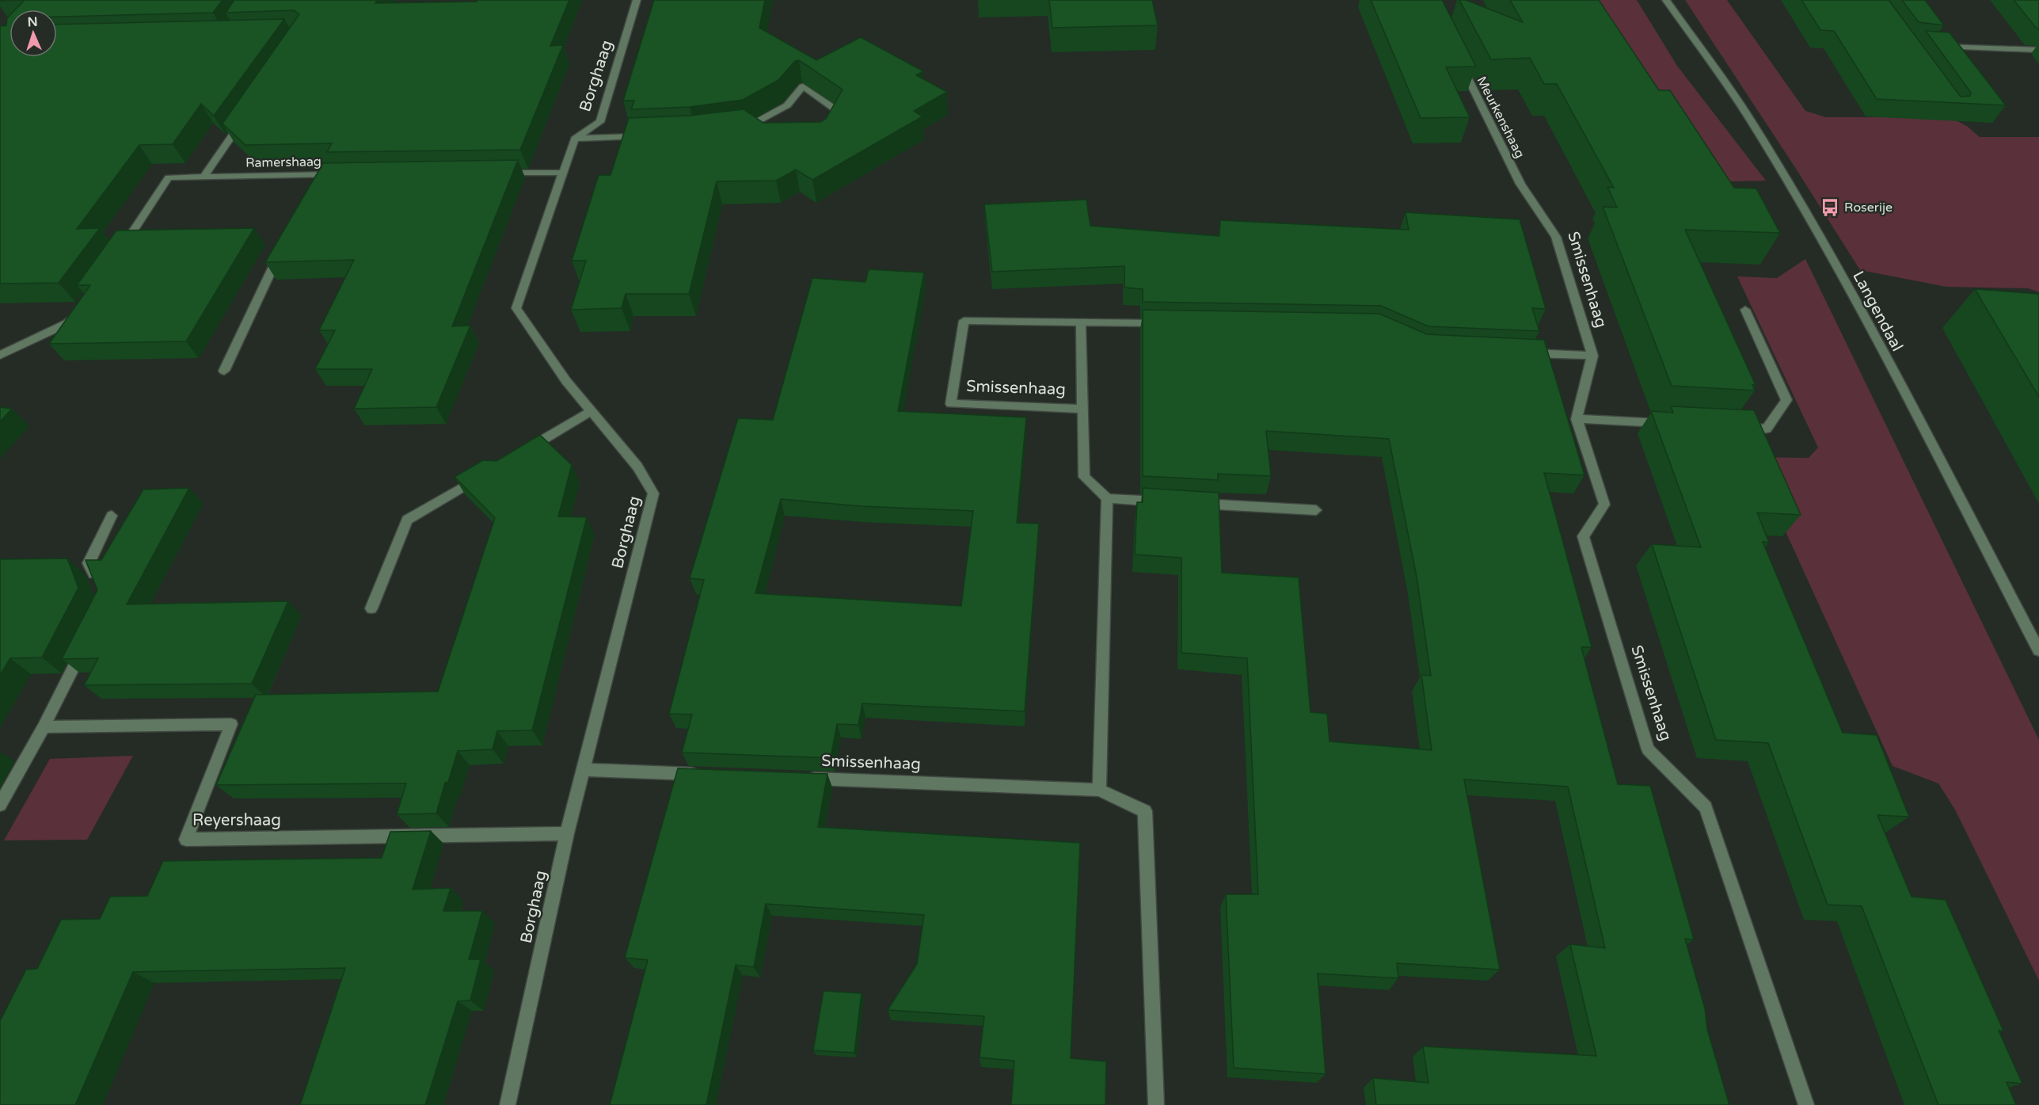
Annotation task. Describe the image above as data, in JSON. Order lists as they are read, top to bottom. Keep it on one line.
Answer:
{"streets":{"street":["Borghaag","Meurkenshaag","Ramershaag","Smissenhaag","Langendaal","Reyershaag"]},"crossings":[["Borghaag","Reyershaag"],["Meurkenshaag","Smissenhaag"]],"places":{"bus stop":["Roserije"]},"north":"top"}
